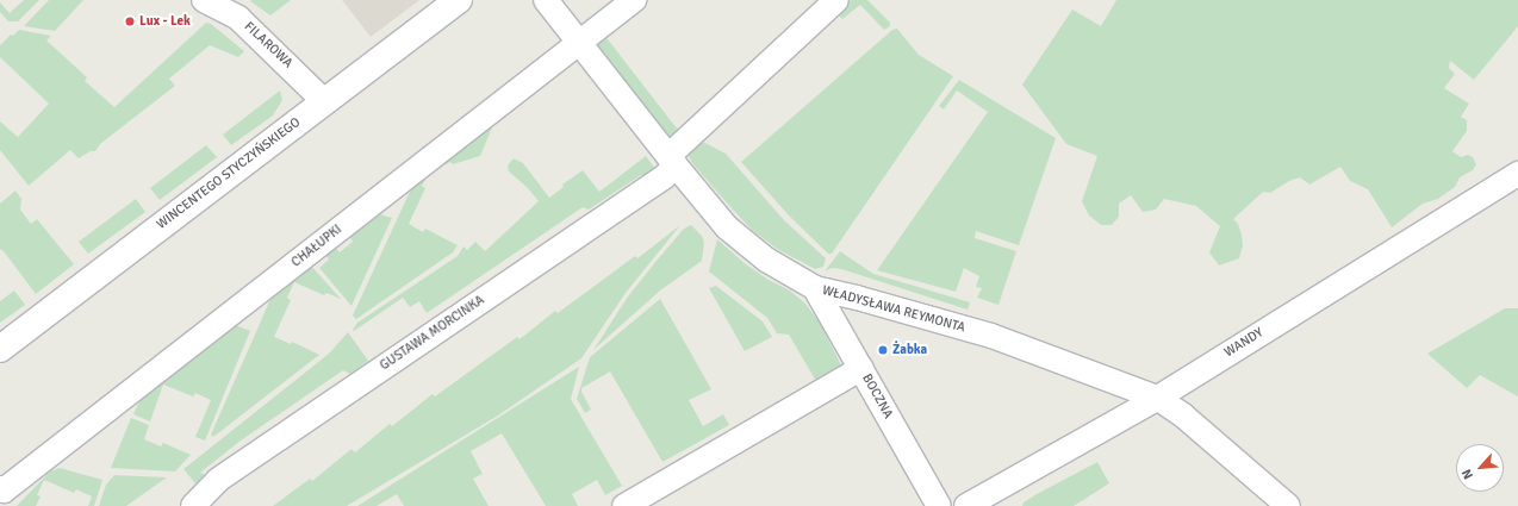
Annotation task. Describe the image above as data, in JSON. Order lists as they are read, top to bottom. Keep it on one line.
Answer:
{"streets":{"street":["FILAROWA","WINCENTEGO STYCZYŃSKIEGO","CHAŁUPKI","WŁADYSŁAWA REYMONTA","GUSTAWA MORCINKA","WANDY","BOCZNA"]},"crossings":[["FILAROWA","WINCENTEGO STYCZYŃSKIEGO"],["CHAŁUPKI","WŁADYSŁAWA REYMONTA"],["WŁADYSŁAWA REYMONTA","GUSTAWA MORCINKA"],["WŁADYSŁAWA REYMONTA","WANDY"],["WŁADYSŁAWA REYMONTA","BOCZNA"]],"places":["Lux - Lek","Żabka"],"north":"bottom left"}
